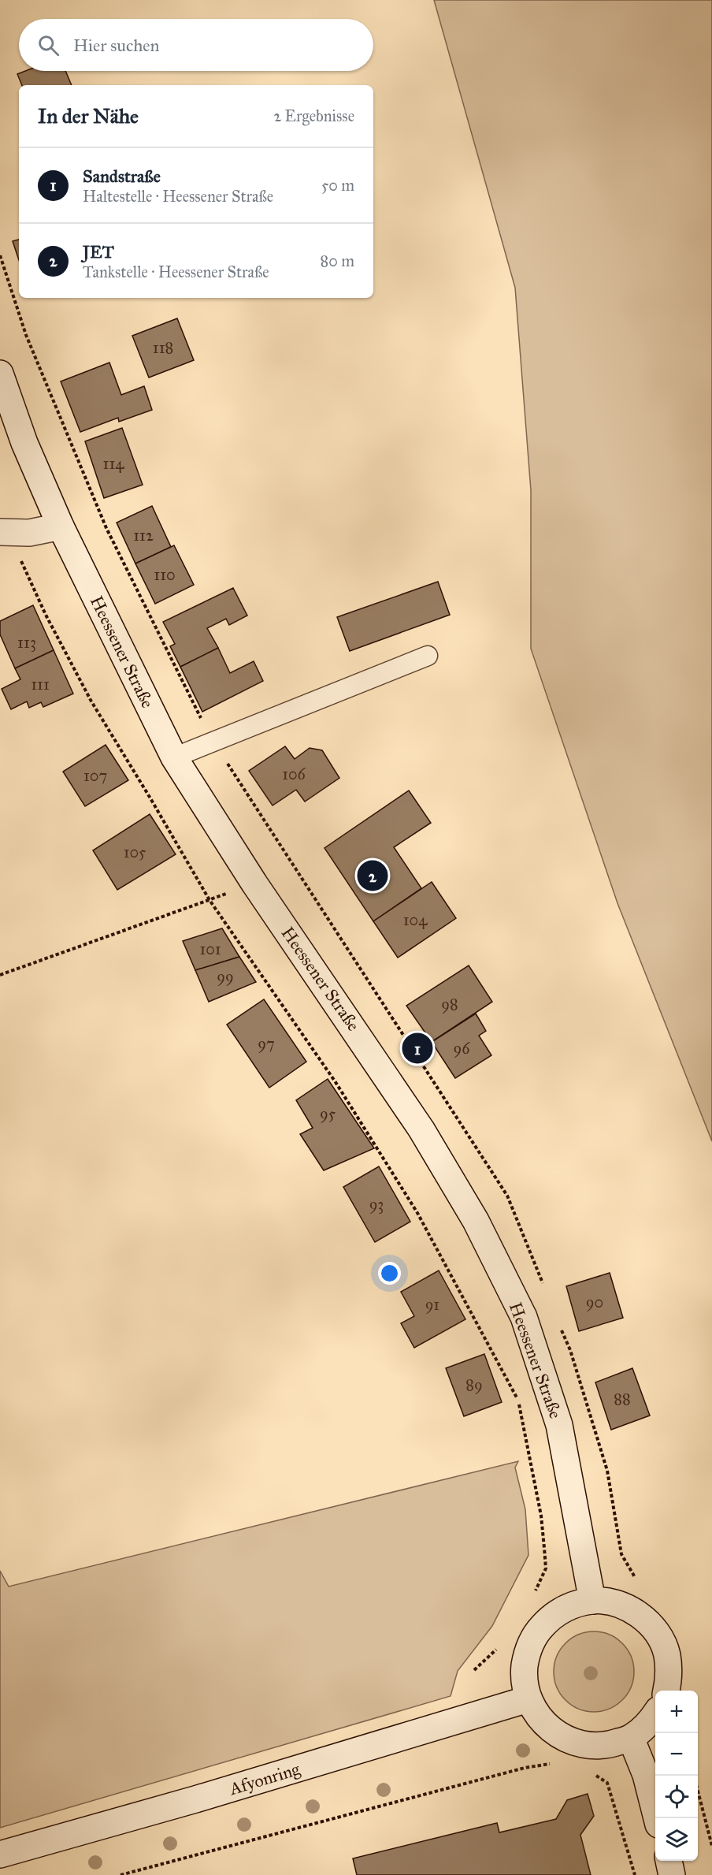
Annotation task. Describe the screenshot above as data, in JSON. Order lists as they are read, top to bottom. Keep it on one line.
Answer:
{"streets":{"main road":["Heessener Straße","Afyonring"]},"house_numbers":["118","114","112","110","113","111","106","107","105","104","101","99","98","97","96","95","93","90","91","89","88"],"page":{"search":"Hier suchen","heading":["In der Nähe","2 Ergebnisse"],"list":[{"mark":"1","name":"Sandstraße","note":"Haltestelle · Heessener Straße","value":"50 m"},{"mark":"2","name":"JET","note":"Tankstelle · Heessener Straße","value":"80 m"}],"pins":["2","1"],"map_buttons":["+","−"]}}
